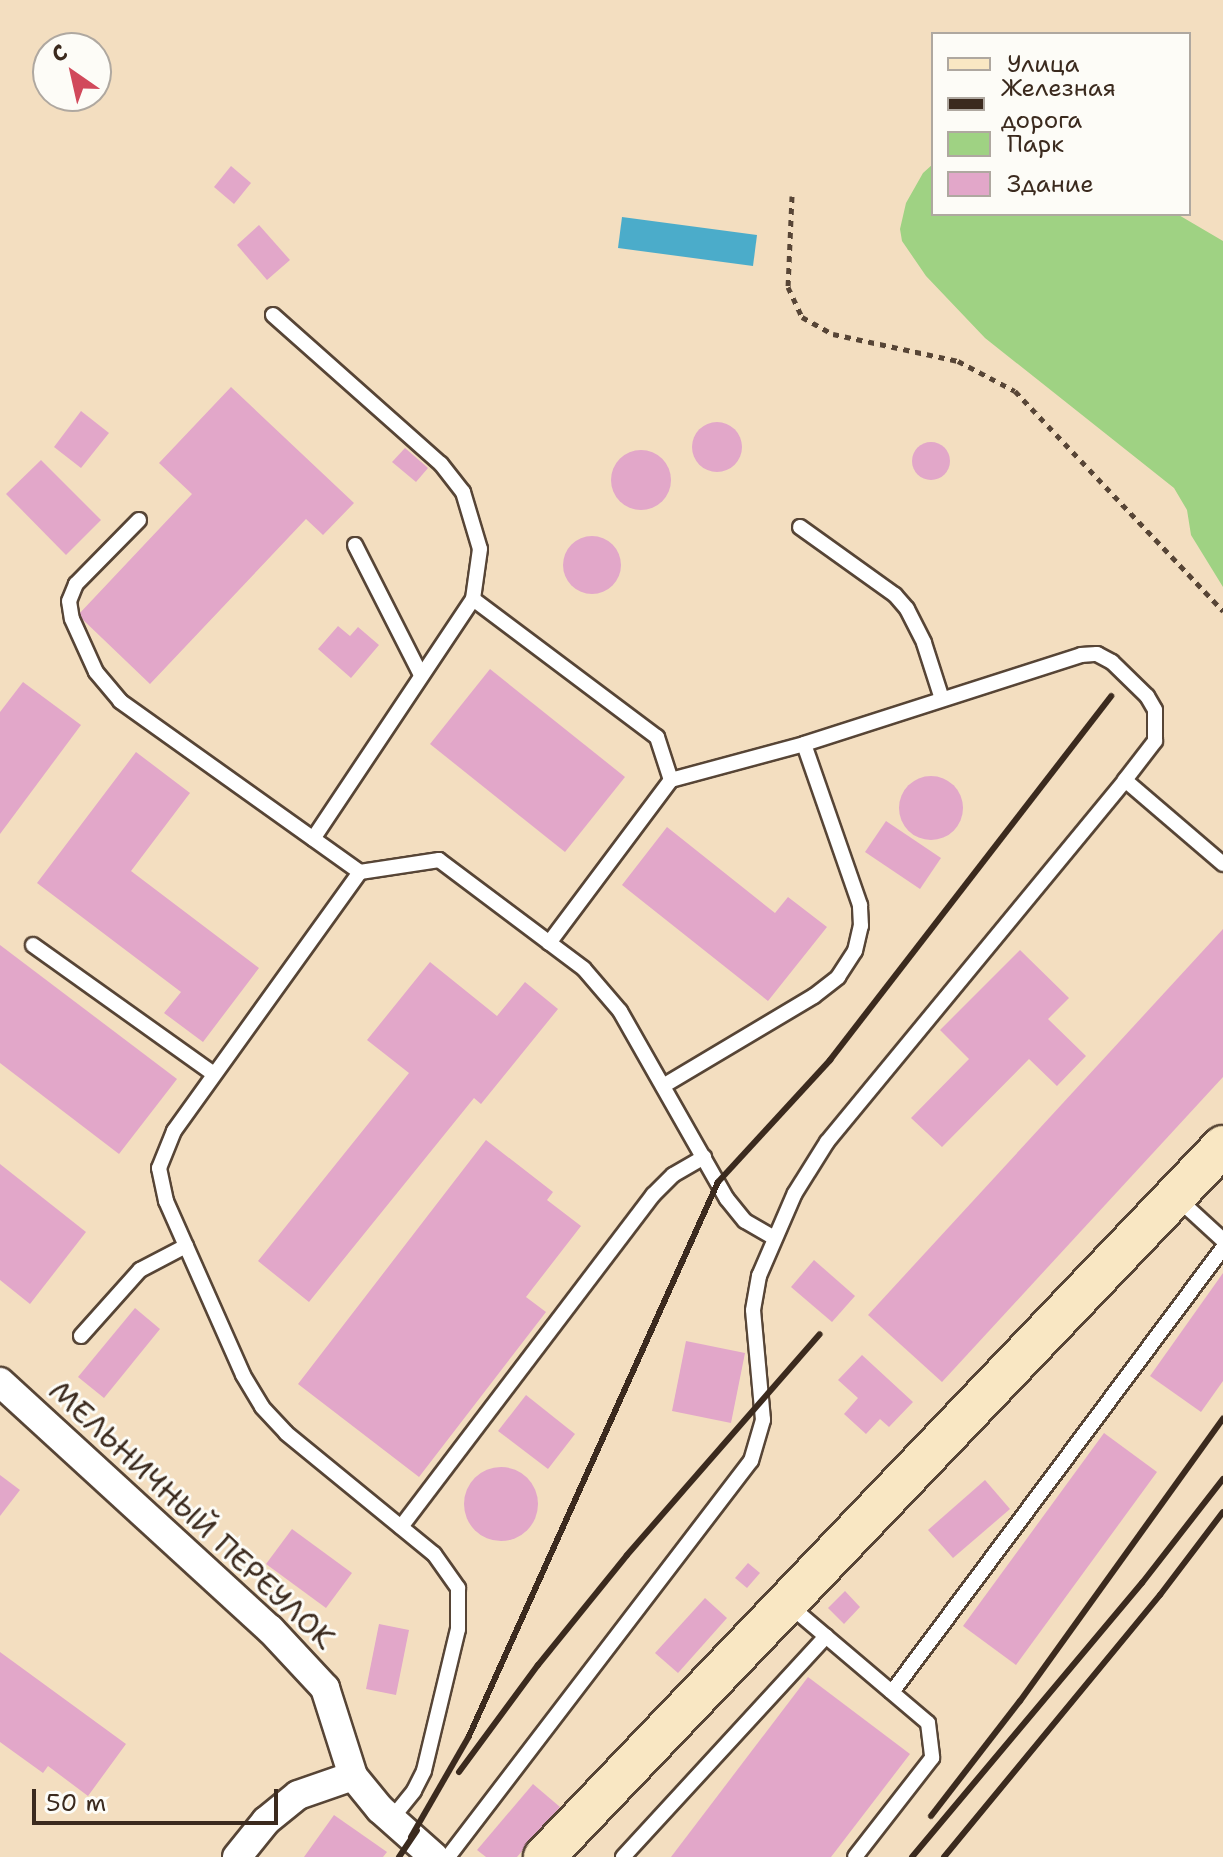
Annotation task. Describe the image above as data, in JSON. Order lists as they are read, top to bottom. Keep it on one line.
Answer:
{"streets":{"street":["МЕЛЬНИЧНЫЙ ПЕРЕУЛОК"]},"legend":["Улица","Железная дорога","Парк","Здание"],"scale_bar":"50 m","north":"top left"}
